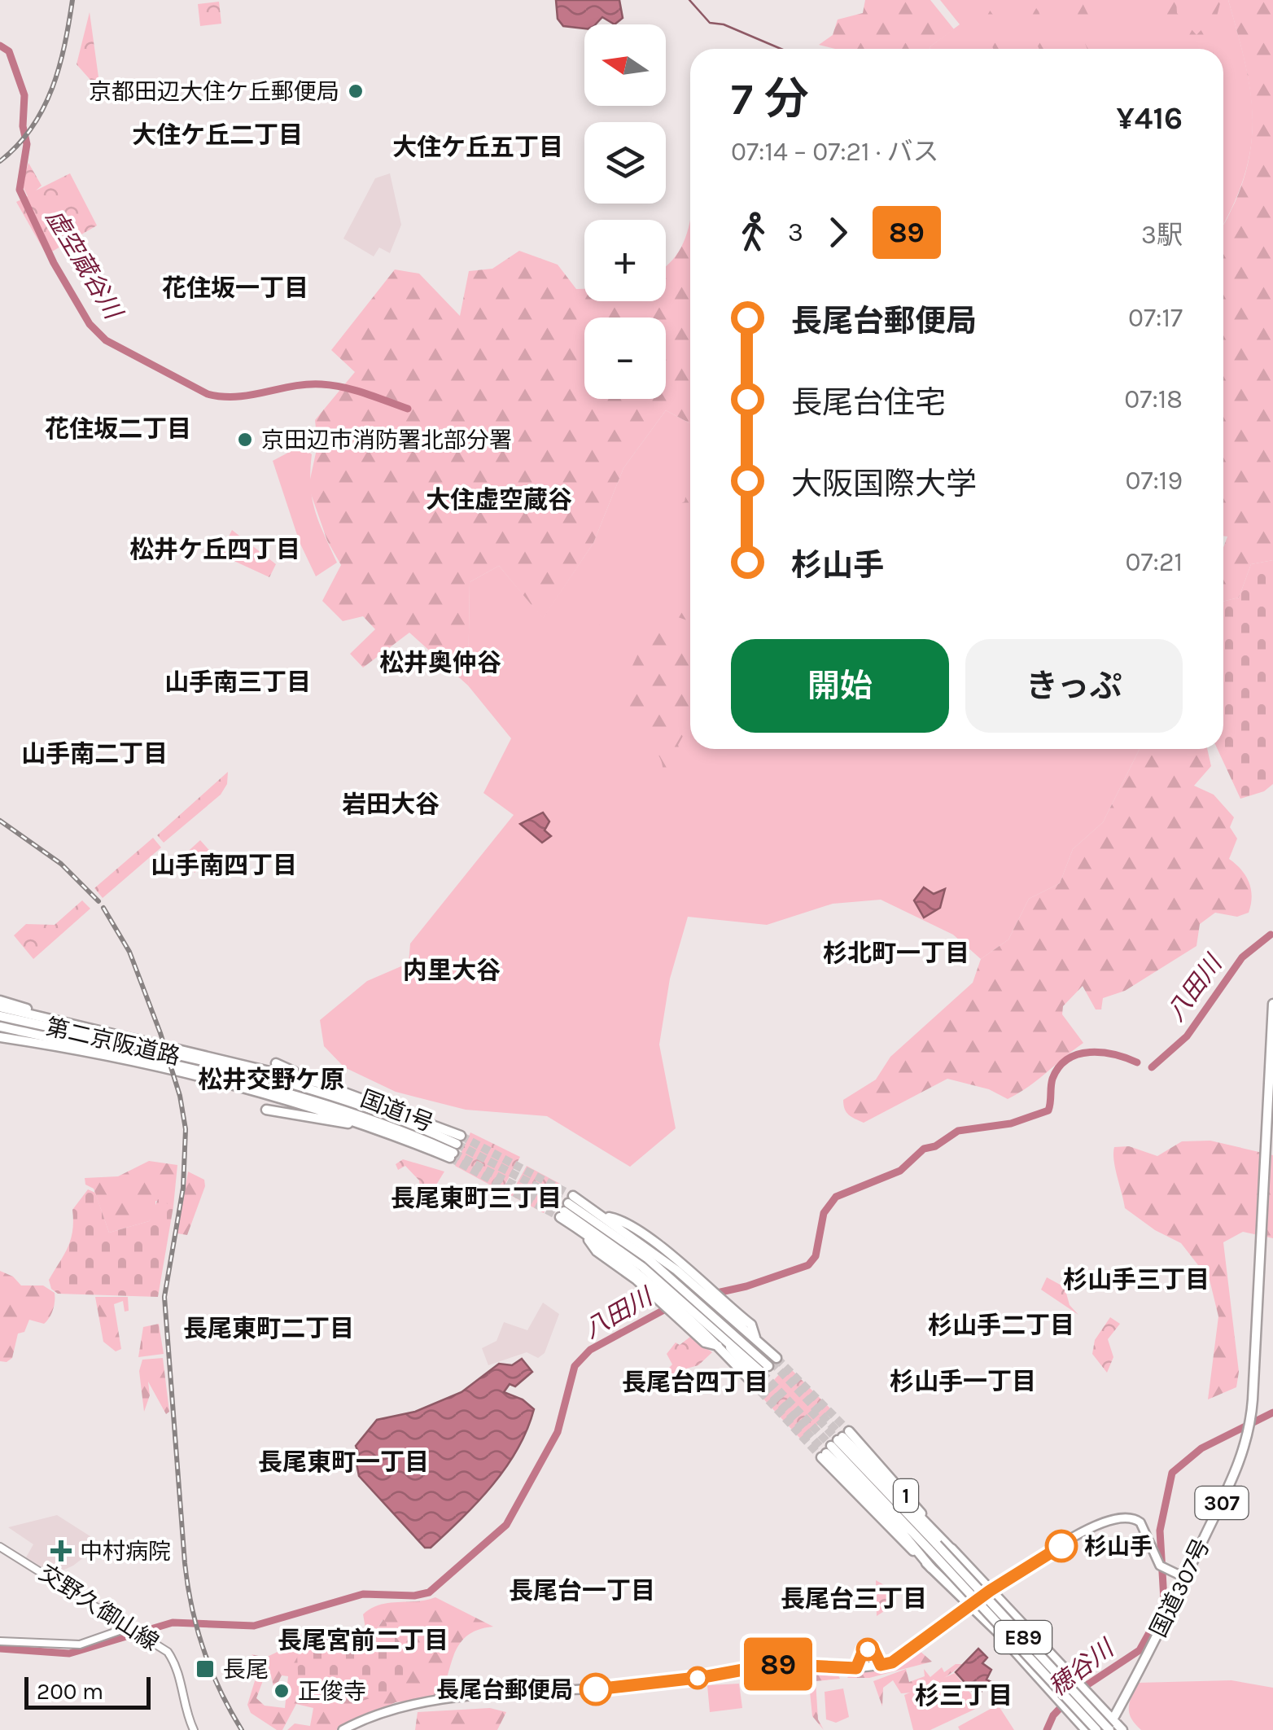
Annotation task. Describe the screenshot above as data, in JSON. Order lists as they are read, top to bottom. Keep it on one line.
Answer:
{"streets":{"highway":["第二京阪道路","国道1号","307","国道307号","E89"],"main road":["交野久御山線"]},"crossings":[["第二京阪道路","国道1号"],["国道307号","E89"]],"districts":["大住ケ丘二丁目","大住ケ丘五丁目","花住坂一丁目","花住坂二丁目","大住虚空蔵谷","松井ケ丘四丁目","松井奥仲谷","山手南三丁目","山手南二丁目","岩田大谷","山手南四丁目","杉北町一丁目","内里大谷","松井交野ケ原","長尾東町三丁目","杉山手三丁目","杉山手二丁目","長尾東町二丁目","杉山手一丁目","長尾台四丁目","長尾東町一丁目","長尾台一丁目","長尾台三丁目","長尾宮前二丁目","杉三丁目"],"water":["虚空蔵谷川","八田川","穂谷川"],"places":{"other":["京都田辺大住ケ丘郵便局","京田辺市消防署北部分署","杉山手","長尾台郵便局","正俊寺"],"health":["中村病院"],"transit":["長尾"]},"lines":["bus line 89"],"scale_bar":"200 m","north":"left","page":{"on_map":"89","map_buttons":["+","−"],"heading":["7 分","07:14 – 07:21 · バス","¥416"],"legs":["3","89","3駅"],"list":[{"name":"長尾台郵便局","value":"07:17"},{"name":"長尾台住宅","value":"07:18"},{"name":"大阪国際大学","value":"07:19"},{"name":"杉山手","value":"07:21"}],"buttons":["開始","きっぷ"],"scale":"200 m"}}
